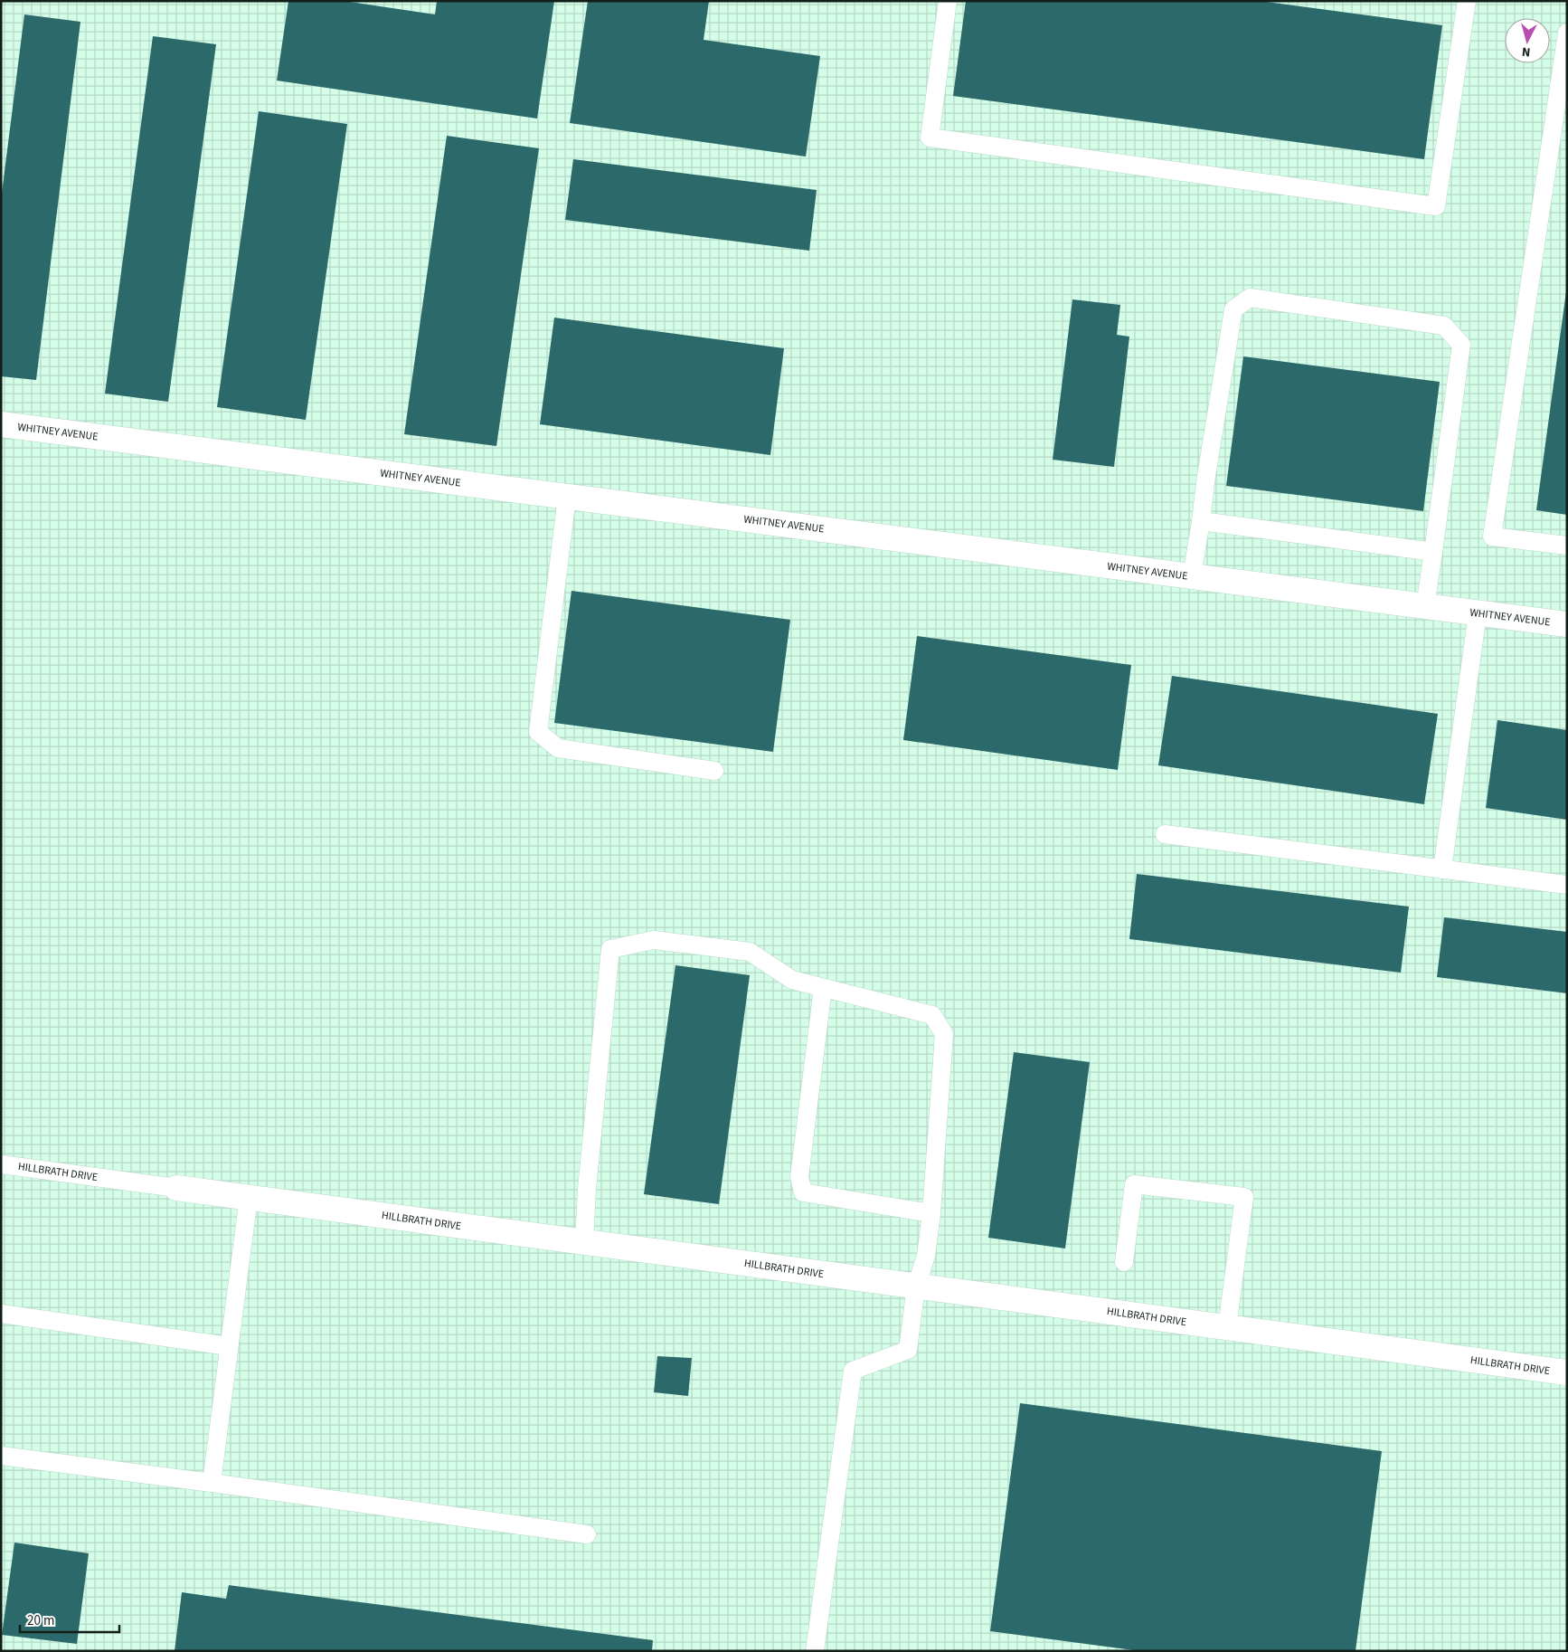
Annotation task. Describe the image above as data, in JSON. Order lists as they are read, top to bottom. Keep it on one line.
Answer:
{"streets":{"street":["WHITNEY AVENUE","HILLBRATH DRIVE"]},"scale_bar":"20 m","north":"bottom"}
